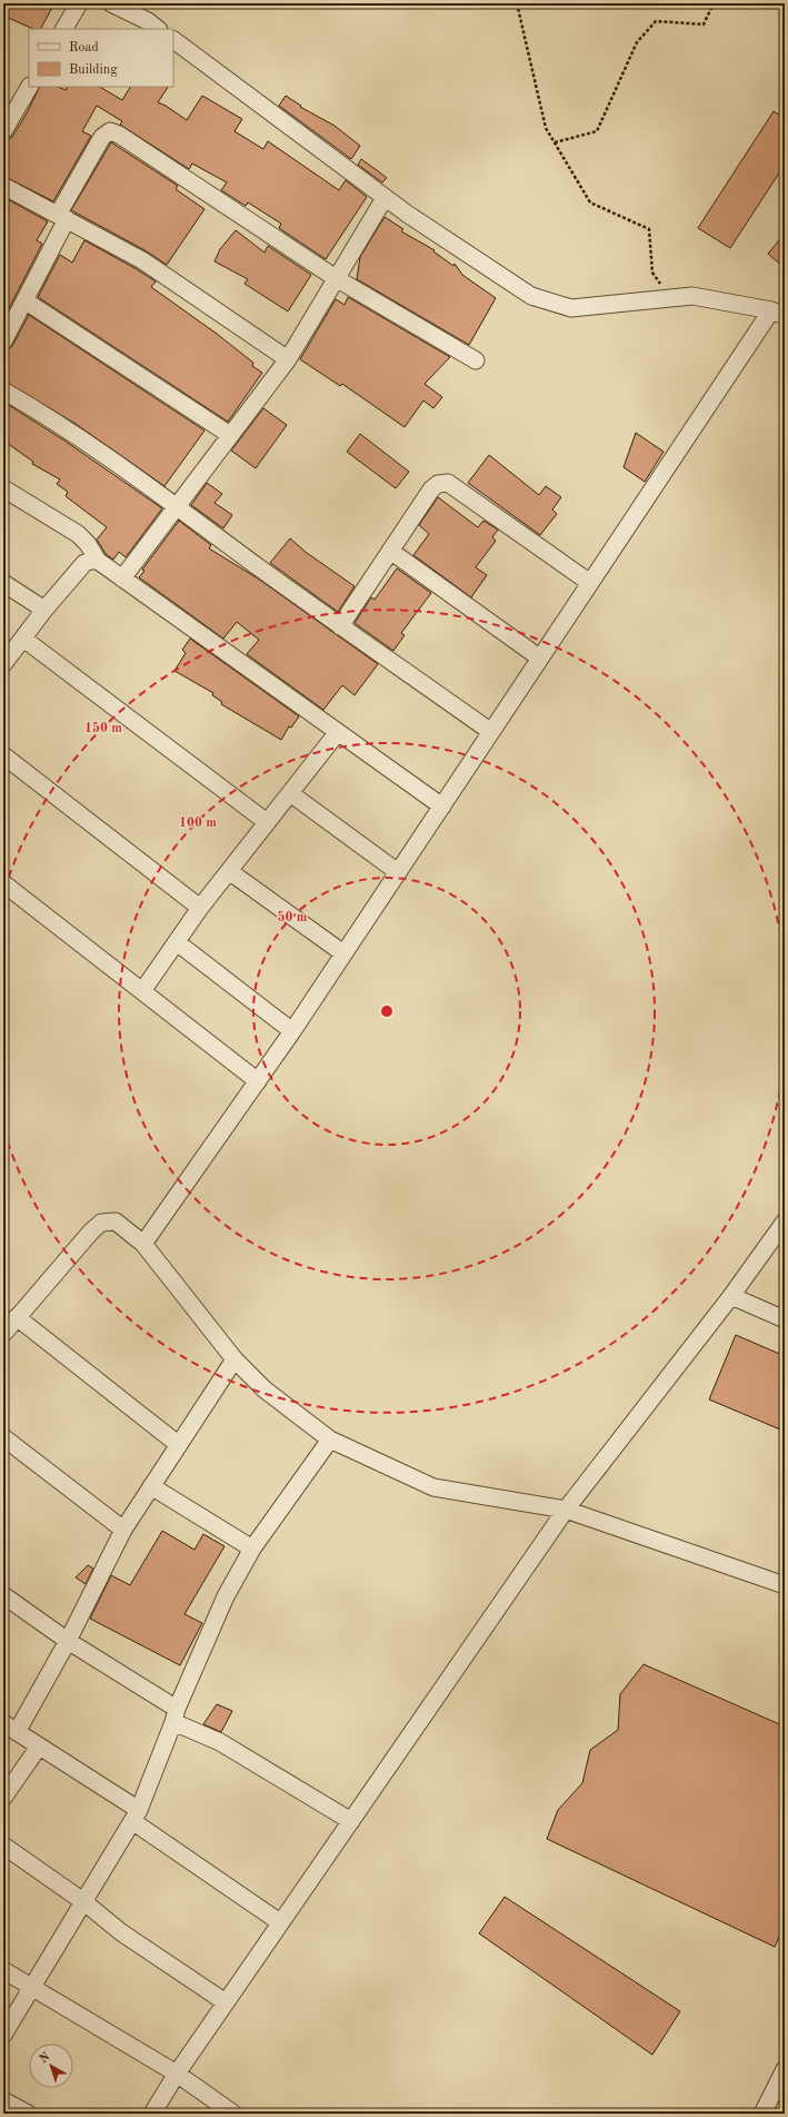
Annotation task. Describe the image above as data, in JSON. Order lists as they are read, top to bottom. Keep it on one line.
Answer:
{"legend":["Road","Building"],"north":"top left","rings":["150 m","100 m","50 m"]}
